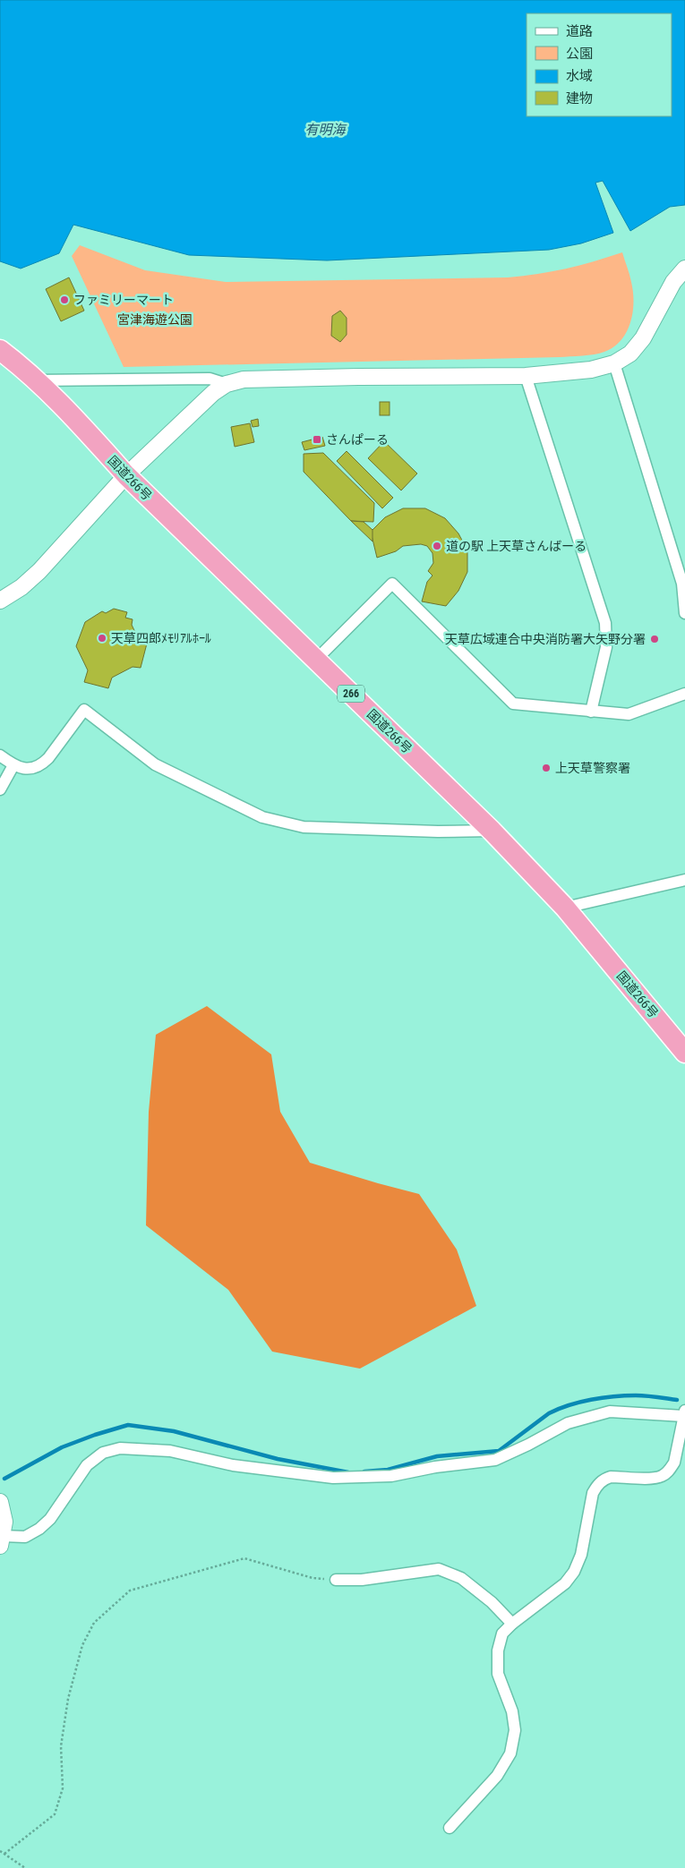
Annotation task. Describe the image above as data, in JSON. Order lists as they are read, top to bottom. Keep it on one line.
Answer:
{"streets":{"highway":["国道266号","266"]},"water":["有明海"],"parks":["宮津海遊公園"],"places":{"other":["ファミリーマート","道の駅 上天草さんばーる","天草四郎ﾒﾓﾘｱﾙﾎｰﾙ","天草広域連合中央消防署大矢野分署","上天草警察署"],"transit":["さんぱーる"]},"legend":["道路","公園","水域","建物"]}
